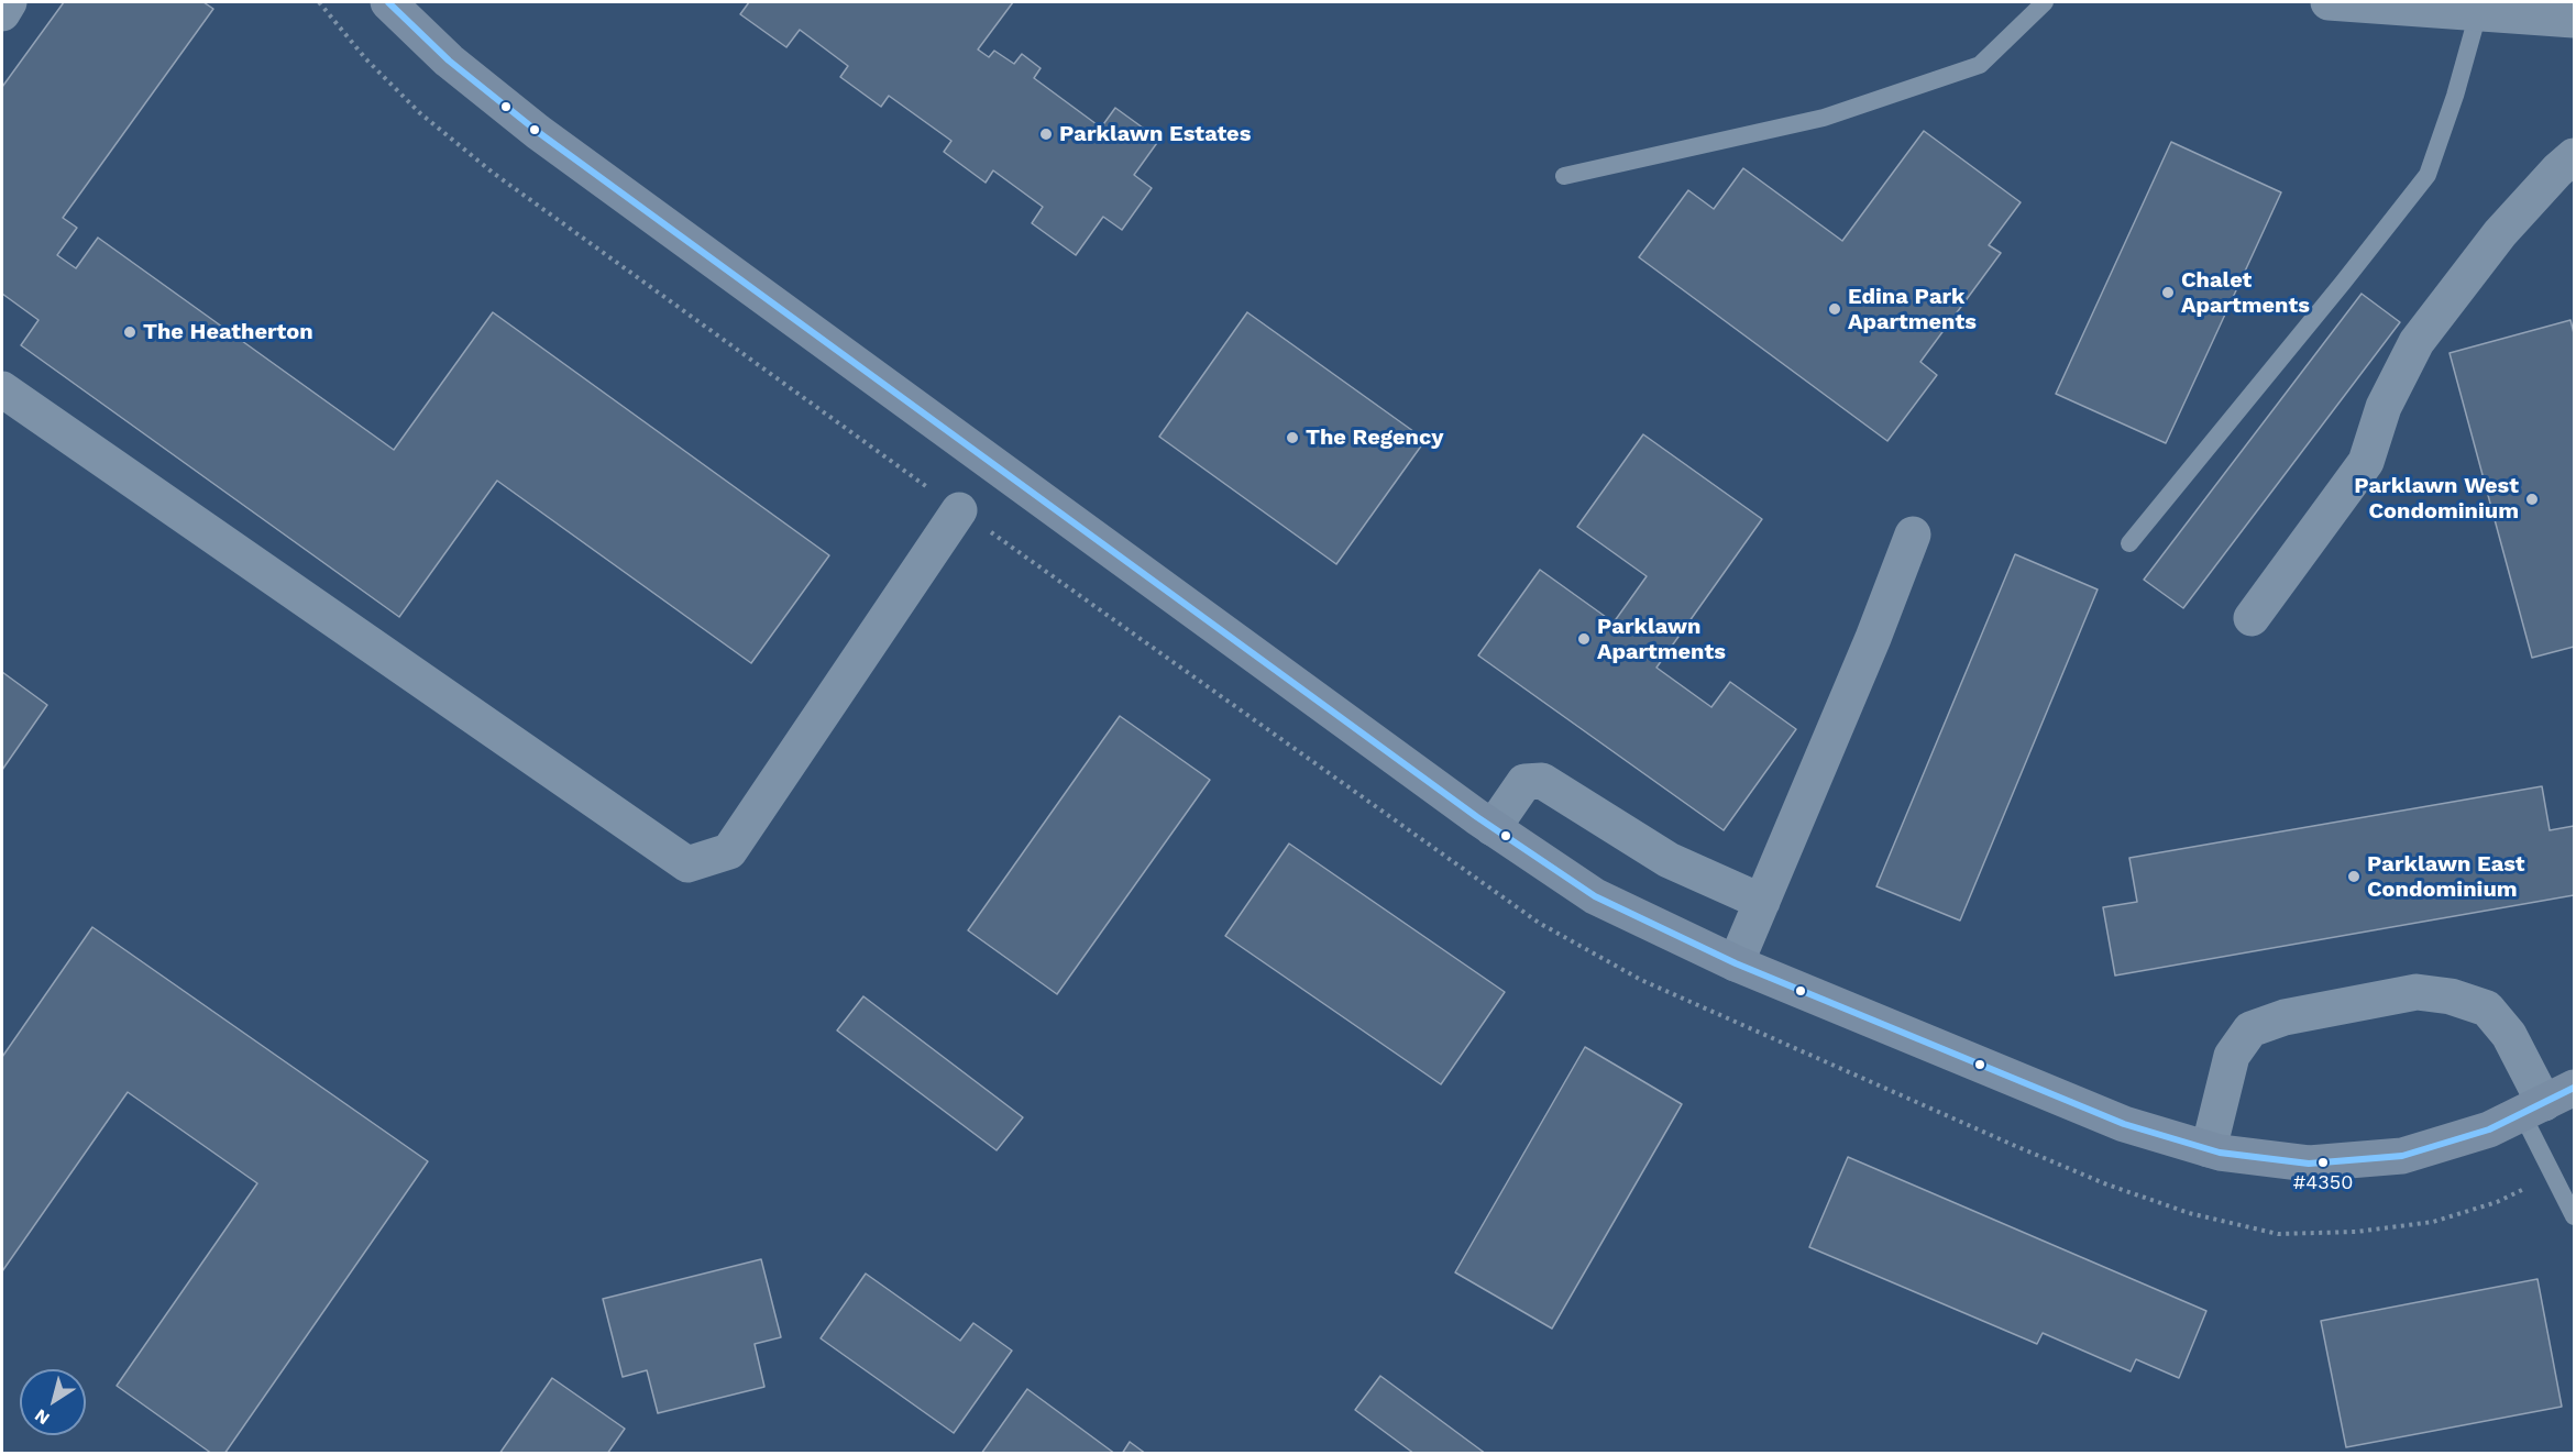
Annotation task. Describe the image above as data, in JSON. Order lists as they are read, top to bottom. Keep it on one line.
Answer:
{"places":["Parklawn Estates","Chalet Apartments","Edina Park Apartments","The Heatherton","The Regency","Parklawn West Condominium","Parklawn Apartments","Parklawn East Condominium","#4350"],"north":"bottom left"}
